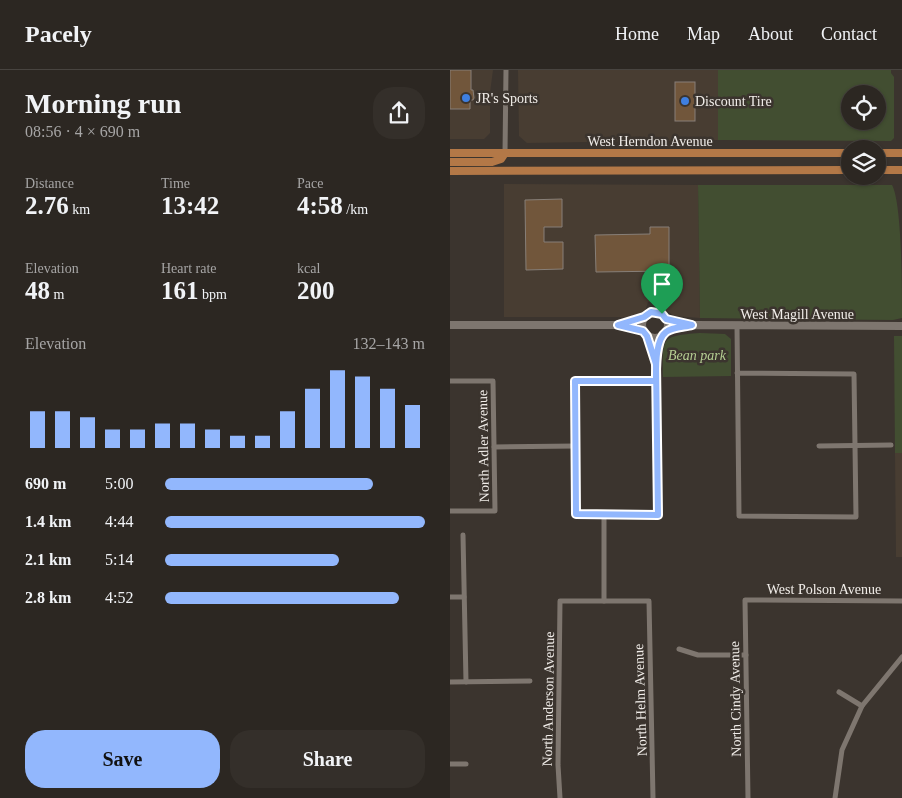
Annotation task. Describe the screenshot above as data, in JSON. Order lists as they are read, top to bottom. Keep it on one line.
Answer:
{"streets":{"main road":["West Herndon Avenue"],"street":["West Magill Avenue","North Adler Avenue","West Polson Avenue","North Anderson Avenue","North Cindy Avenue","North Helm Avenue"]},"crossings":[["West Polson Avenue","North Cindy Avenue"],["North Anderson Avenue","North Helm Avenue"]],"parks":["Bean park"],"places":["JR's Sports","Discount Tire"],"page":{"header":"Pacely","nav":["Home","Map","About","Contact"],"heading":["Morning run","08:56 · 4 × 690 m"],"stats":[["Distance","2.76 km"],["Time","13:42"],["Pace","4:58 /km"],["Elevation","48 m"],["Heart rate","161 bpm"],["kcal","200"]],"chart":["Elevation","132–143 m"],"list":[{"name":"690 m","note":"5:00"},{"name":"1.4 km","note":"4:44"},{"name":"2.1 km","note":"5:14"},{"name":"2.8 km","note":"4:52"}],"buttons":["Save","Share"]}}
